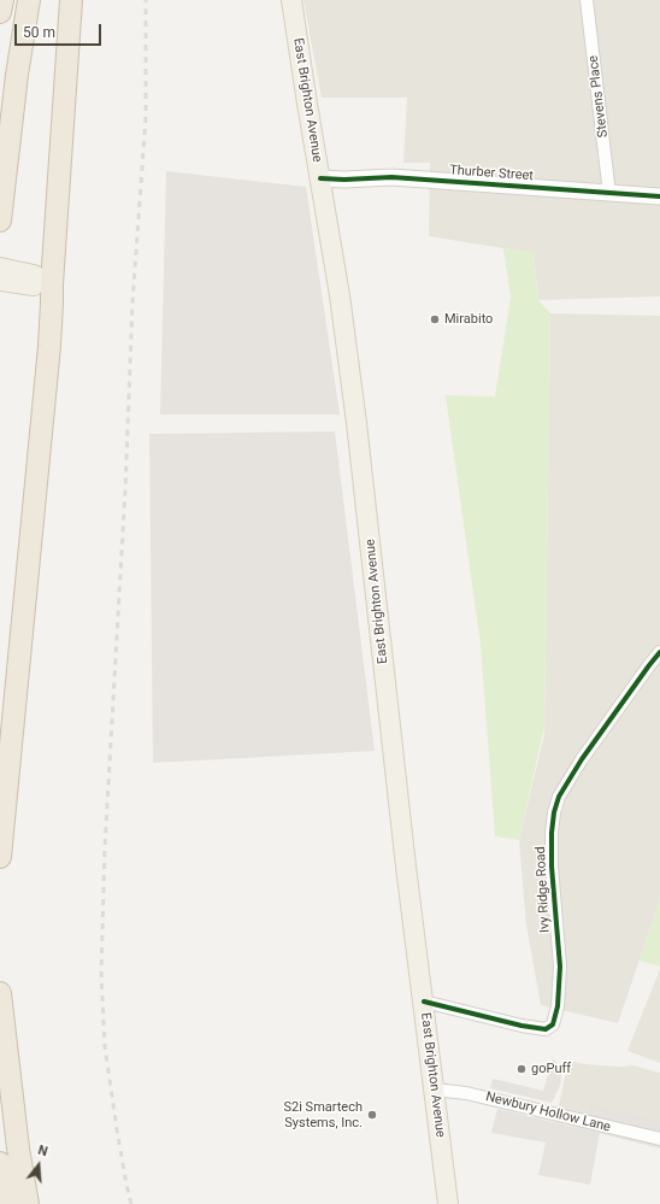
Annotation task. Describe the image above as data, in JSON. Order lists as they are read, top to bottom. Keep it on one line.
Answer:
{"streets":{"main road":["East Brighton Avenue"],"street":["Stevens Place","Thurber Street","Ivy Ridge Road","Newbury Hollow Lane"]},"crossings":[["Stevens Place","Thurber Street"],["East Brighton Avenue","Thurber Street"],["East Brighton Avenue","Ivy Ridge Road"],["East Brighton Avenue","Newbury Hollow Lane"]],"places":["Mirabito","goPuff","S2i Smartech Systems, Inc."],"scale_bar":"50 m","north":"top"}
